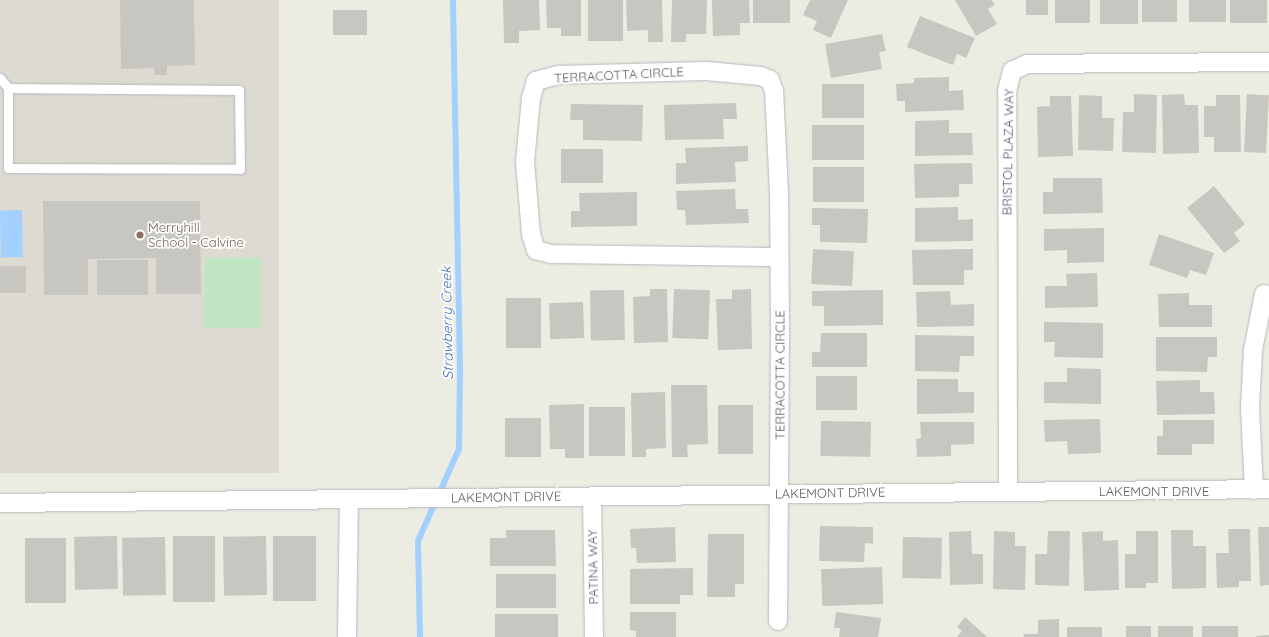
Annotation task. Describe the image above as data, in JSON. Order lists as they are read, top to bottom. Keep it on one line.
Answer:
{"streets":{"street":["TERRACOTTA CIRCLE","BRISTOL PLAZA WAY","LAKEMONT DRIVE","PATINA WAY"]},"crossings":[["TERRACOTTA CIRCLE","LAKEMONT DRIVE"],["BRISTOL PLAZA WAY","LAKEMONT DRIVE"],["LAKEMONT DRIVE","PATINA WAY"]],"water":["Strawberry Creek"],"places":["Merryhill School - Calvine"]}
